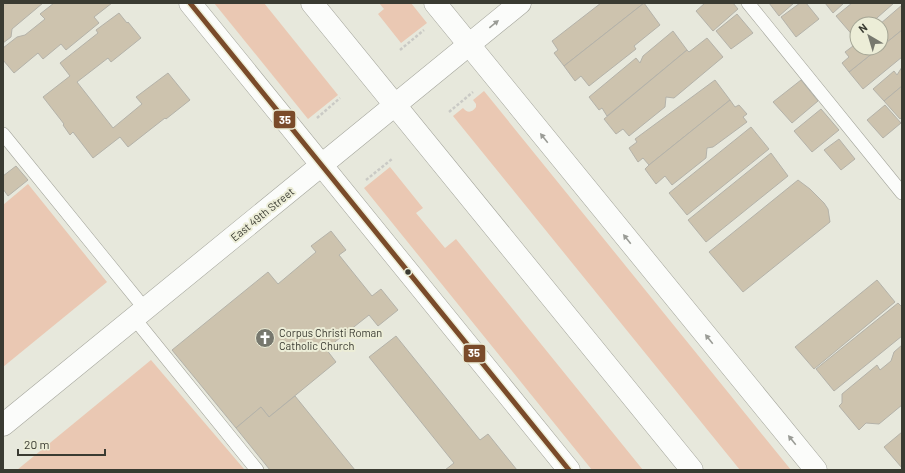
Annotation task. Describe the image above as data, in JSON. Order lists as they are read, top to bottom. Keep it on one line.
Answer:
{"streets":{"street":["East 49th Street"]},"places":{"church":["Corpus Christi Roman Catholic Church"]},"lines":["transit line 35"],"scale_bar":"20 m","north":"top left"}
